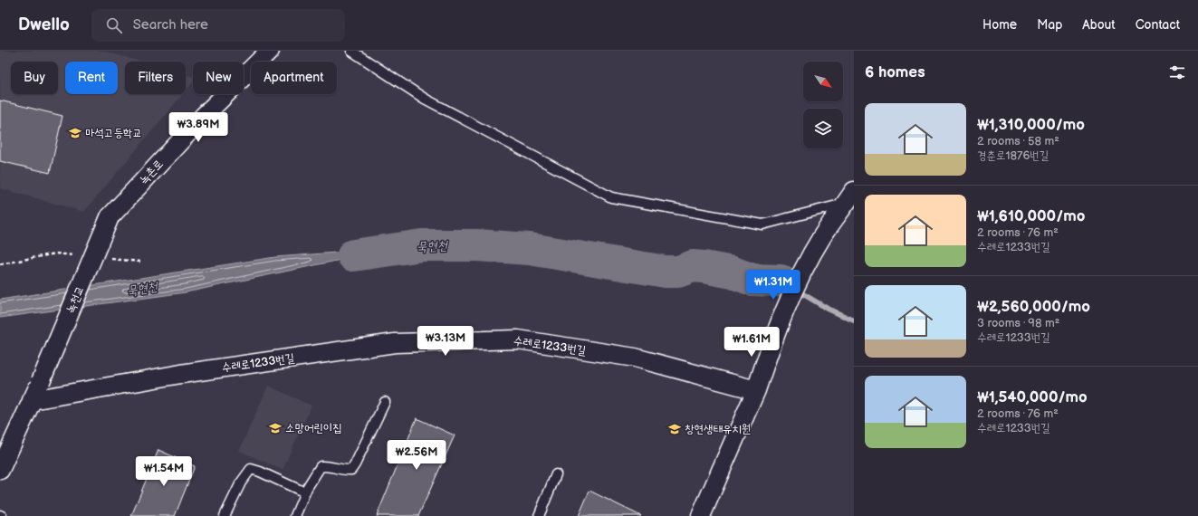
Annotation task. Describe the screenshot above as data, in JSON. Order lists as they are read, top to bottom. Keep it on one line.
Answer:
{"streets":{"street":["녹촌로","녹천교","수레로1233번길"]},"crossings":[["녹촌로","녹천교"],["녹천교","수레로1233번길"]],"water":["묵현천"],"places":{"school or university":["마석고등학교","소망어린이집","창현생태유치원"]},"north":"bottom right","page":{"header":"Dwello","search":"Search here","nav":["Home","Map","About","Contact"],"heading":"6 homes","chip":["Buy","Rent","Filters","New","Apartment"],"list":[{"name":"₩1,310,000/mo","note":"2 rooms · 58 m² · 경춘로1876번길"},{"name":"₩1,610,000/mo","note":"2 rooms · 76 m² · 수레로1233번길"},{"name":"₩2,560,000/mo","note":"3 rooms · 98 m² · 수레로1233번길"},{"name":"₩1,540,000/mo","note":"2 rooms · 76 m² · 수레로1233번길"}],"price":["₩3.89M","₩1.31M","₩3.13M","₩1.61M","₩2.56M","₩1.54M"]}}
